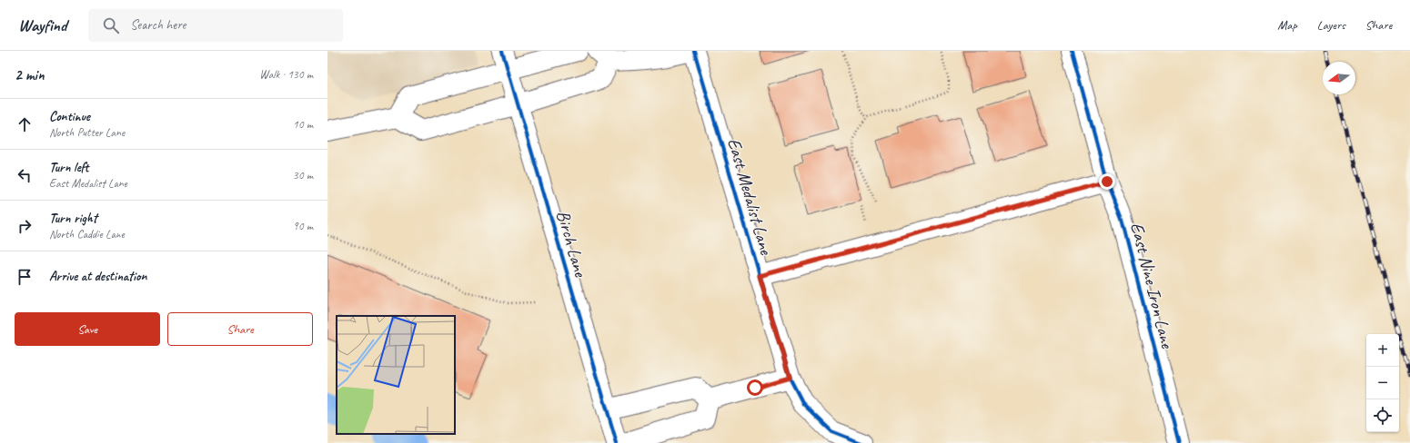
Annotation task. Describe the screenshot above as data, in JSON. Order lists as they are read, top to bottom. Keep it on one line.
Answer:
{"streets":{"street":["East Medalist Lane","Birch Lane","East Nine Iron Lane"]},"north":"left","page":{"header":"Wayfind","search":"Search here","nav":["Map","Layers","Share"],"heading":["2 min","Walk · 130 m"],"list":[["Continue","North Putter Lane","10 m"],["Turn left","East Medalist Lane","30 m"],["Turn right","North Caddie Lane","90 m"],"Arrive at destination"],"buttons":["Save","Share"],"map_buttons":["+","−"]}}
